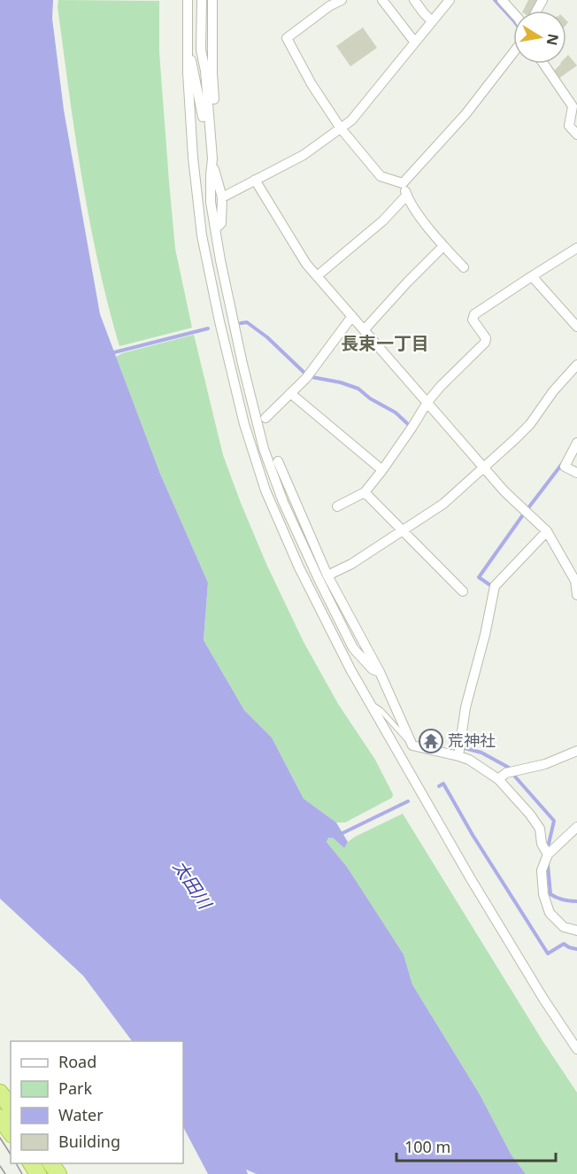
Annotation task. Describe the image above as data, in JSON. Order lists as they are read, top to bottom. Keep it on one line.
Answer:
{"districts":["長束一丁目"],"water":["太田川"],"places":{"temple":["荒神社"]},"legend":["Road","Park","Water","Building"],"scale_bar":"100 m","north":"right"}
